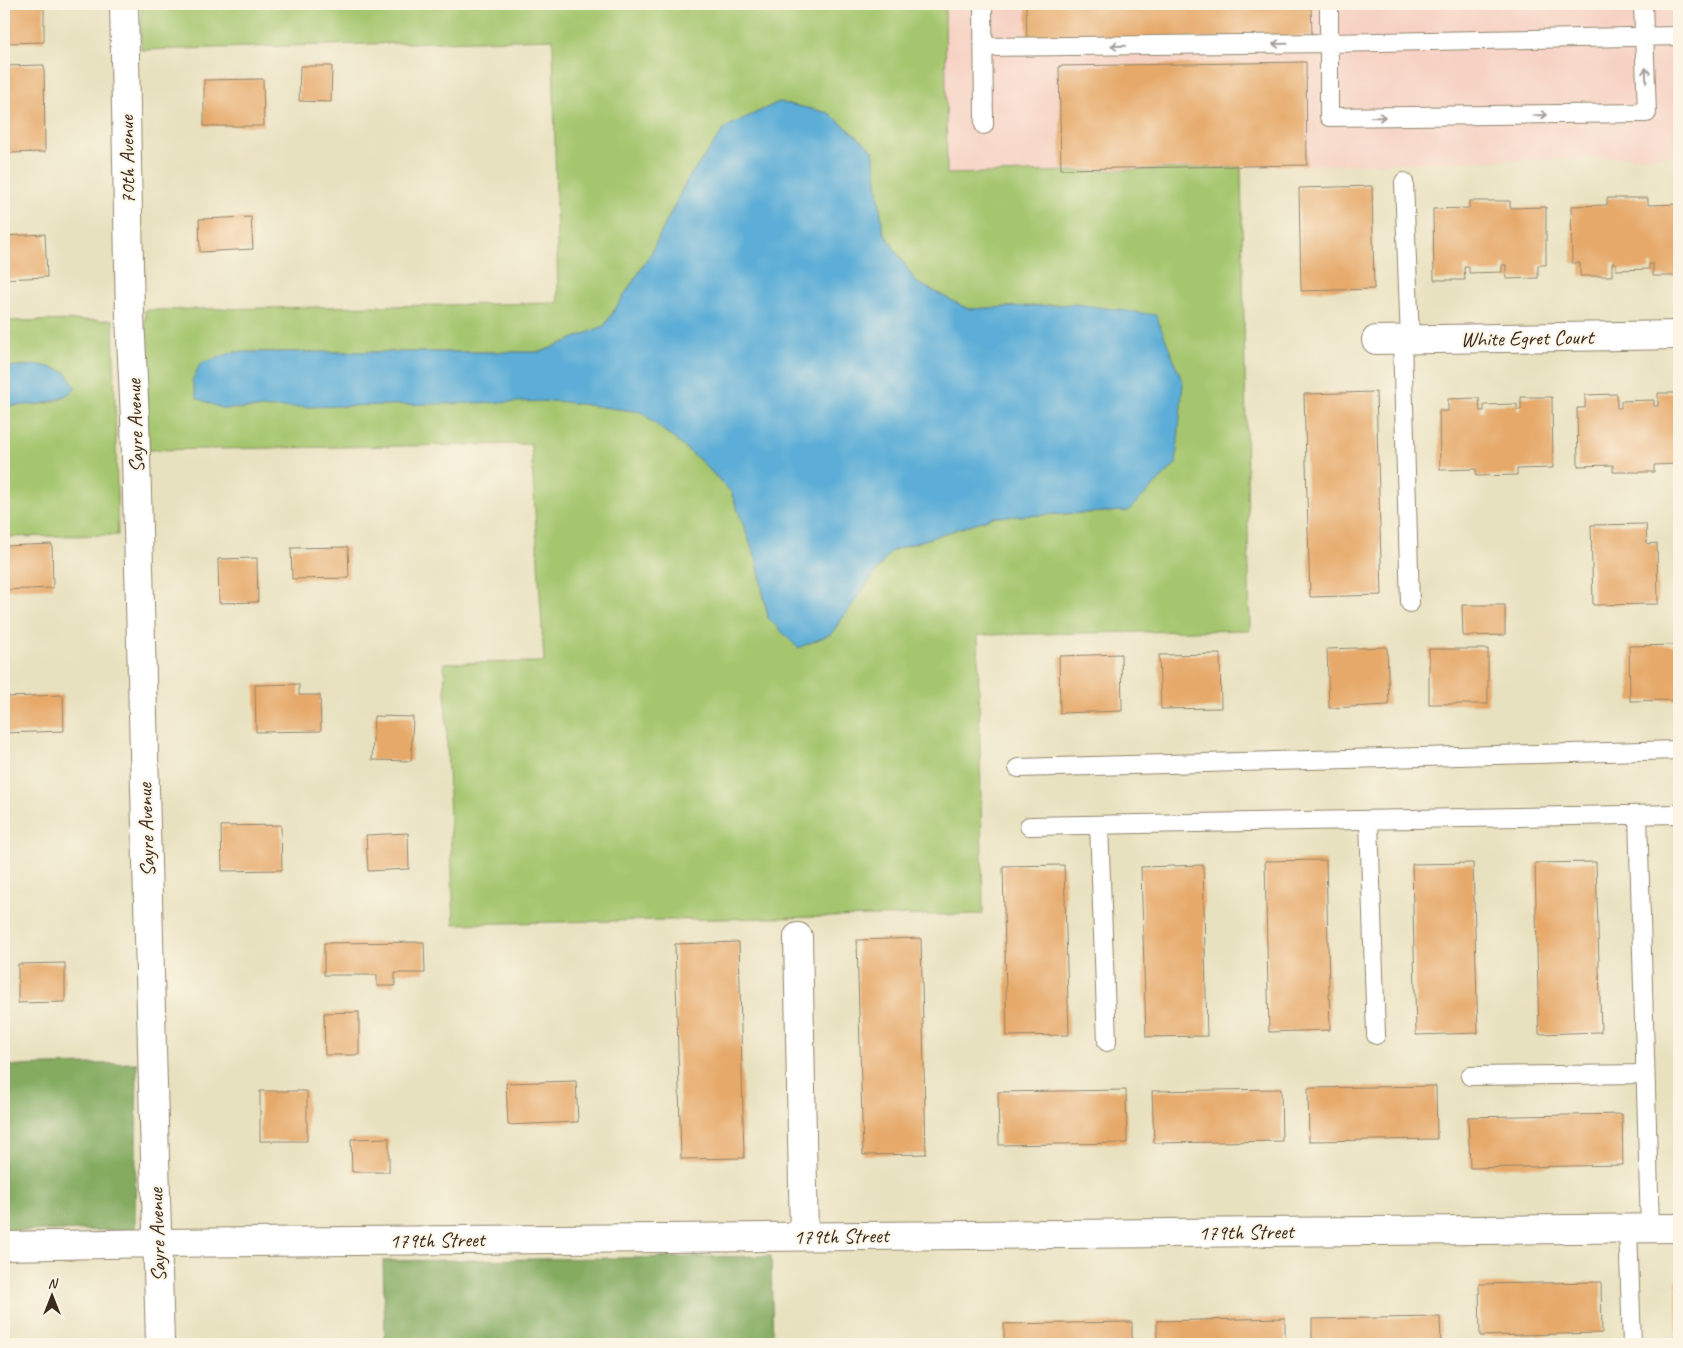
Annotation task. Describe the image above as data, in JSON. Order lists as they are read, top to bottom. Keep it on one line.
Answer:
{"streets":{"street":["70th Avenue","White Egret Court","Sayre Avenue","179th Street"]},"crossings":[["70th Avenue","Sayre Avenue"],["Sayre Avenue","179th Street"]],"north":"top"}
